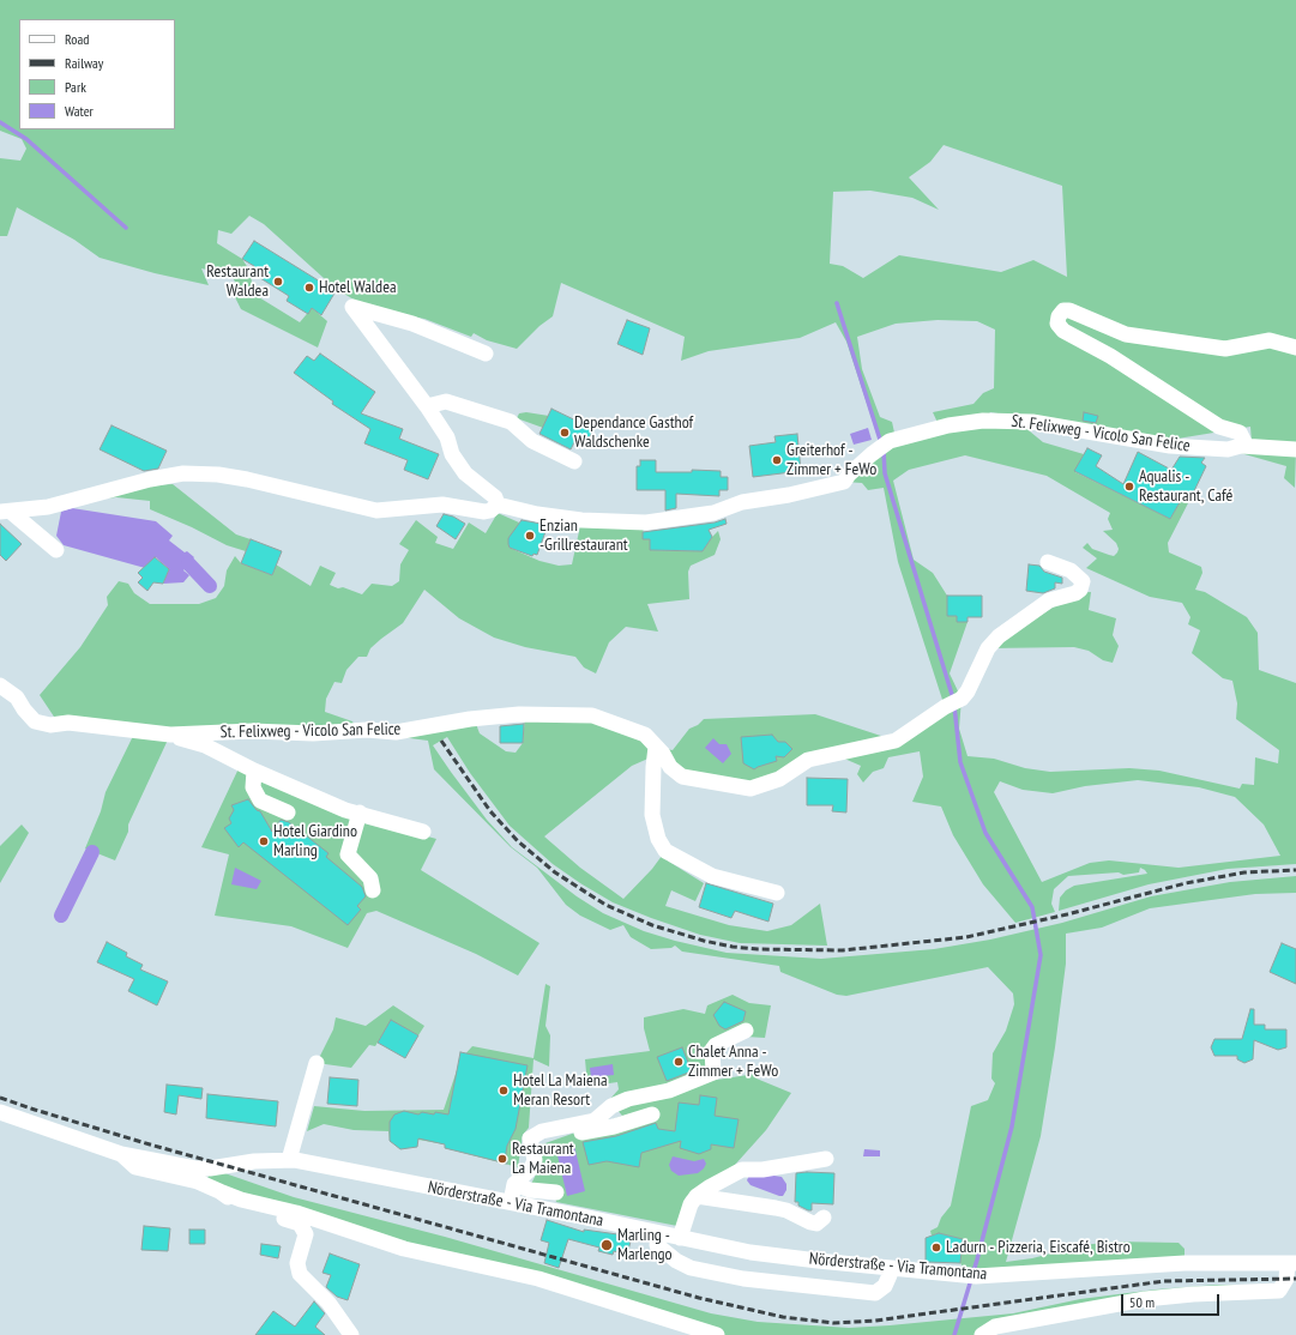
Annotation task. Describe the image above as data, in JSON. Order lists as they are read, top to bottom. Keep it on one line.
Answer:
{"streets":{"street":["St. Felixweg - Vicolo San Felice","Nörderstraße - Via Tramontana"]},"places":["Restaurant Waldea","Hotel Waldea","Dependance Gasthof Waldschenke","Greiterhof - Zimmer + FeWo","Aqualis - Restaurant, Café","Enzian -Grillrestaurant","Hotel Giardino Marling","Chalet Anna - Zimmer + FeWo","Hotel La Maiena Meran Resort","Restaurant La Maiena","Marling - Marlengo","Ladurn - Pizzeria, Eiscafé, Bistro"],"legend":["Road","Railway","Park","Water"],"scale_bar":"50 m"}
